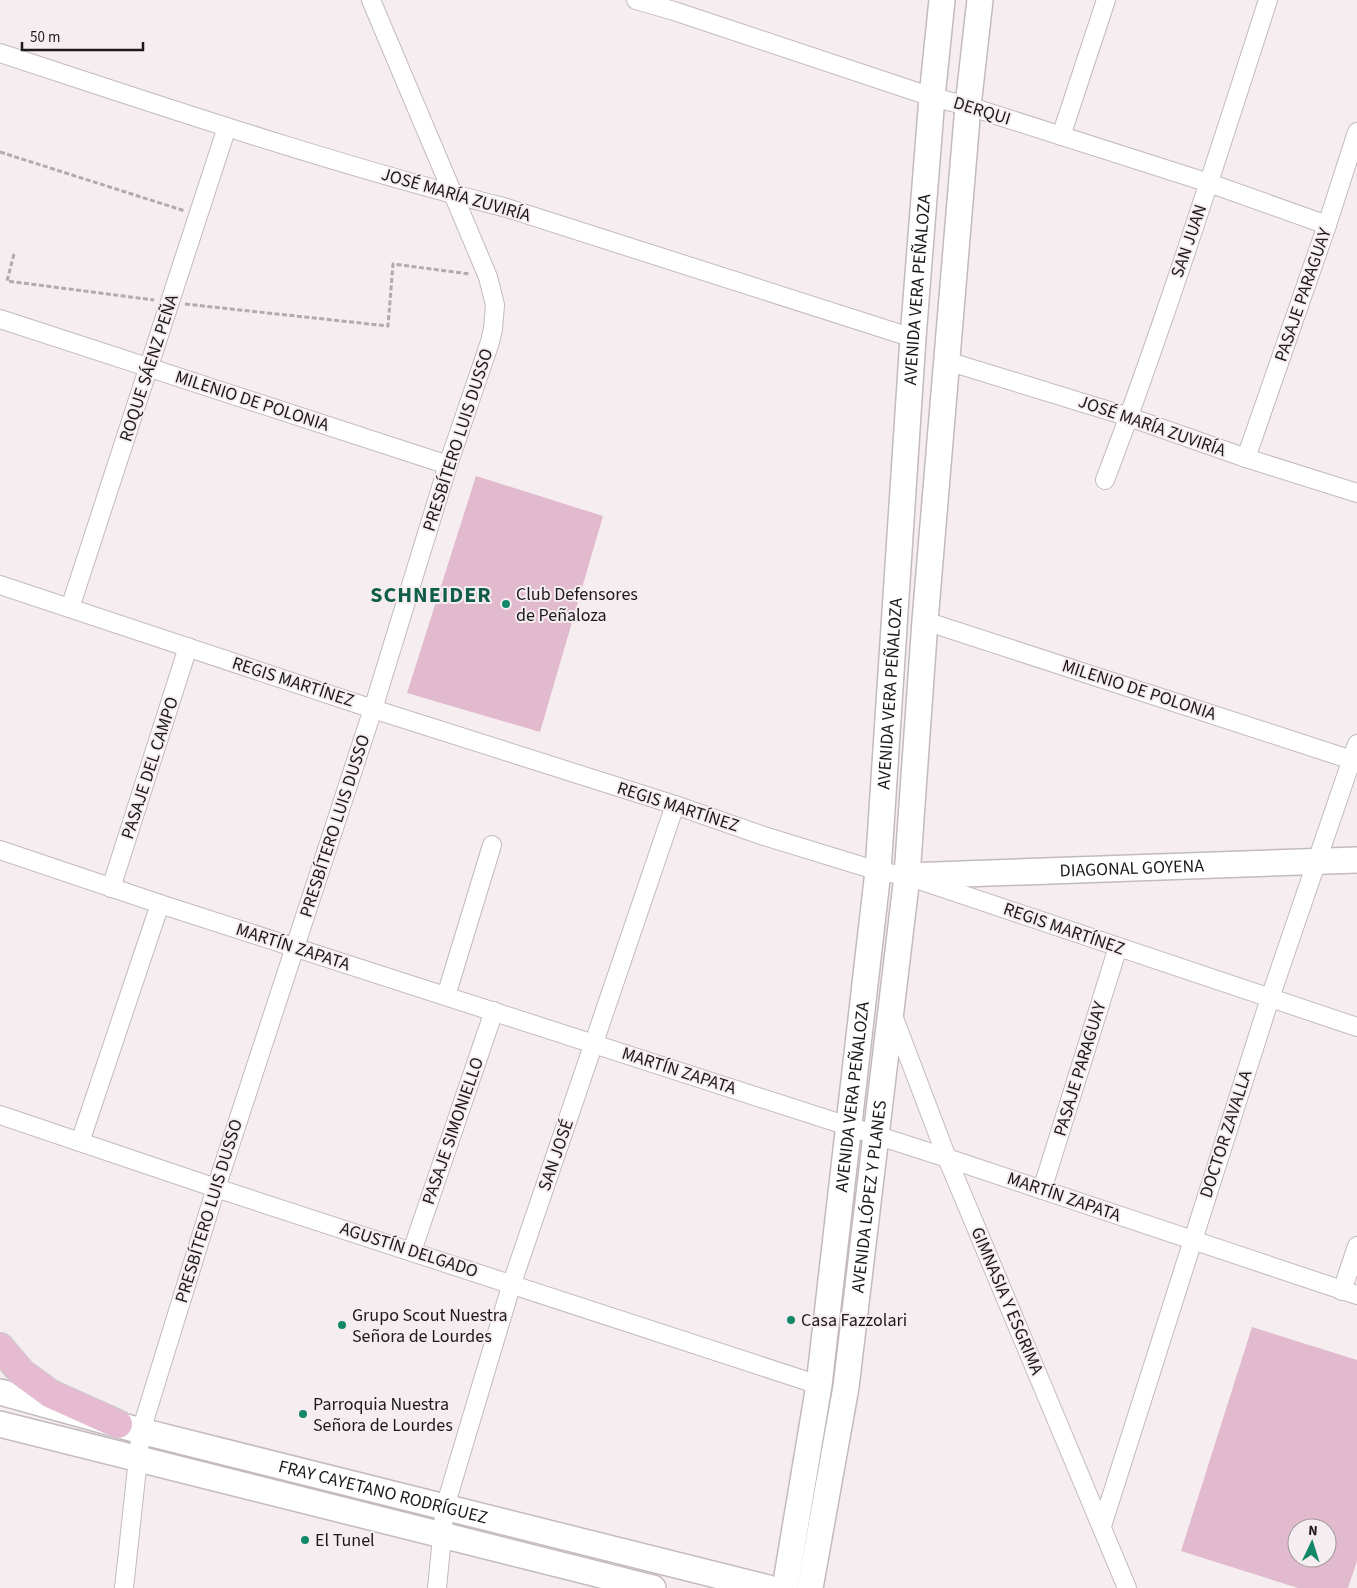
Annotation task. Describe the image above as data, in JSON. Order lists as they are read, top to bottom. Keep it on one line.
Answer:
{"streets":{"main road":["AVENIDA VERA PEÑALOZA","DIAGONAL GOYENA","AVENIDA LÓPEZ Y PLANES","FRAY CAYETANO RODRÍGUEZ"],"street":["DERQUI","JOSÉ MARÍA ZUVIRÍA","SAN JUAN","PASAJE PARAGUAY","ROQUE SÁENZ PEÑA","MILENIO DE POLONIA","PRESBÍTERO LUIS DUSSO","REGIS MARTÍNEZ","PASAJE DEL CAMPO","MARTÍN ZAPATA","PASAJE SIMONIELLO","DOCTOR ZAVALLA","SAN JOSÉ","AGUSTÍN DELGADO","GIMNASIA Y ESGRIMA"]},"crossings":[["DERQUI","SAN JUAN"],["DERQUI","AVENIDA VERA PEÑALOZA"],["DERQUI","PASAJE PARAGUAY"],["JOSÉ MARÍA ZUVIRÍA","SAN JUAN"],["JOSÉ MARÍA ZUVIRÍA","AVENIDA VERA PEÑALOZA"],["JOSÉ MARÍA ZUVIRÍA","PASAJE PARAGUAY"],["JOSÉ MARÍA ZUVIRÍA","ROQUE SÁENZ PEÑA"],["JOSÉ MARÍA ZUVIRÍA","PRESBÍTERO LUIS DUSSO"],["AVENIDA VERA PEÑALOZA","MILENIO DE POLONIA"],["AVENIDA VERA PEÑALOZA","REGIS MARTÍNEZ"],["AVENIDA VERA PEÑALOZA","DIAGONAL GOYENA"],["AVENIDA VERA PEÑALOZA","MARTÍN ZAPATA"],["AVENIDA VERA PEÑALOZA","AVENIDA LÓPEZ Y PLANES"],["AVENIDA VERA PEÑALOZA","AGUSTÍN DELGADO"],["AVENIDA VERA PEÑALOZA","GIMNASIA Y ESGRIMA"],["PASAJE PARAGUAY","REGIS MARTÍNEZ"],["PASAJE PARAGUAY","MARTÍN ZAPATA"],["ROQUE SÁENZ PEÑA","MILENIO DE POLONIA"],["ROQUE SÁENZ PEÑA","REGIS MARTÍNEZ"],["MILENIO DE POLONIA","PRESBÍTERO LUIS DUSSO"],["MILENIO DE POLONIA","DOCTOR ZAVALLA"],["PRESBÍTERO LUIS DUSSO","REGIS MARTÍNEZ"],["PRESBÍTERO LUIS DUSSO","MARTÍN ZAPATA"],["PRESBÍTERO LUIS DUSSO","AGUSTÍN DELGADO"],["PRESBÍTERO LUIS DUSSO","FRAY CAYETANO RODRÍGUEZ"],["REGIS MARTÍNEZ","PASAJE DEL CAMPO"],["REGIS MARTÍNEZ","DIAGONAL GOYENA"],["REGIS MARTÍNEZ","DOCTOR ZAVALLA"],["REGIS MARTÍNEZ","SAN JOSÉ"],["PASAJE DEL CAMPO","MARTÍN ZAPATA"],["DIAGONAL GOYENA","DOCTOR ZAVALLA"],["MARTÍN ZAPATA","PASAJE SIMONIELLO"],["MARTÍN ZAPATA","DOCTOR ZAVALLA"],["MARTÍN ZAPATA","SAN JOSÉ"],["MARTÍN ZAPATA","AVENIDA LÓPEZ Y PLANES"],["MARTÍN ZAPATA","GIMNASIA Y ESGRIMA"],["PASAJE SIMONIELLO","AGUSTÍN DELGADO"],["DOCTOR ZAVALLA","GIMNASIA Y ESGRIMA"],["SAN JOSÉ","AGUSTÍN DELGADO"],["SAN JOSÉ","FRAY CAYETANO RODRÍGUEZ"],["AVENIDA LÓPEZ Y PLANES","GIMNASIA Y ESGRIMA"]],"districts":["SCHNEIDER"],"places":["Club Defensores de Peñaloza","Casa Fazzolari","Grupo Scout Nuestra Señora de Lourdes","Parroquia Nuestra Señora de Lourdes","El Tunel"],"scale_bar":"50 m","north":"top"}
